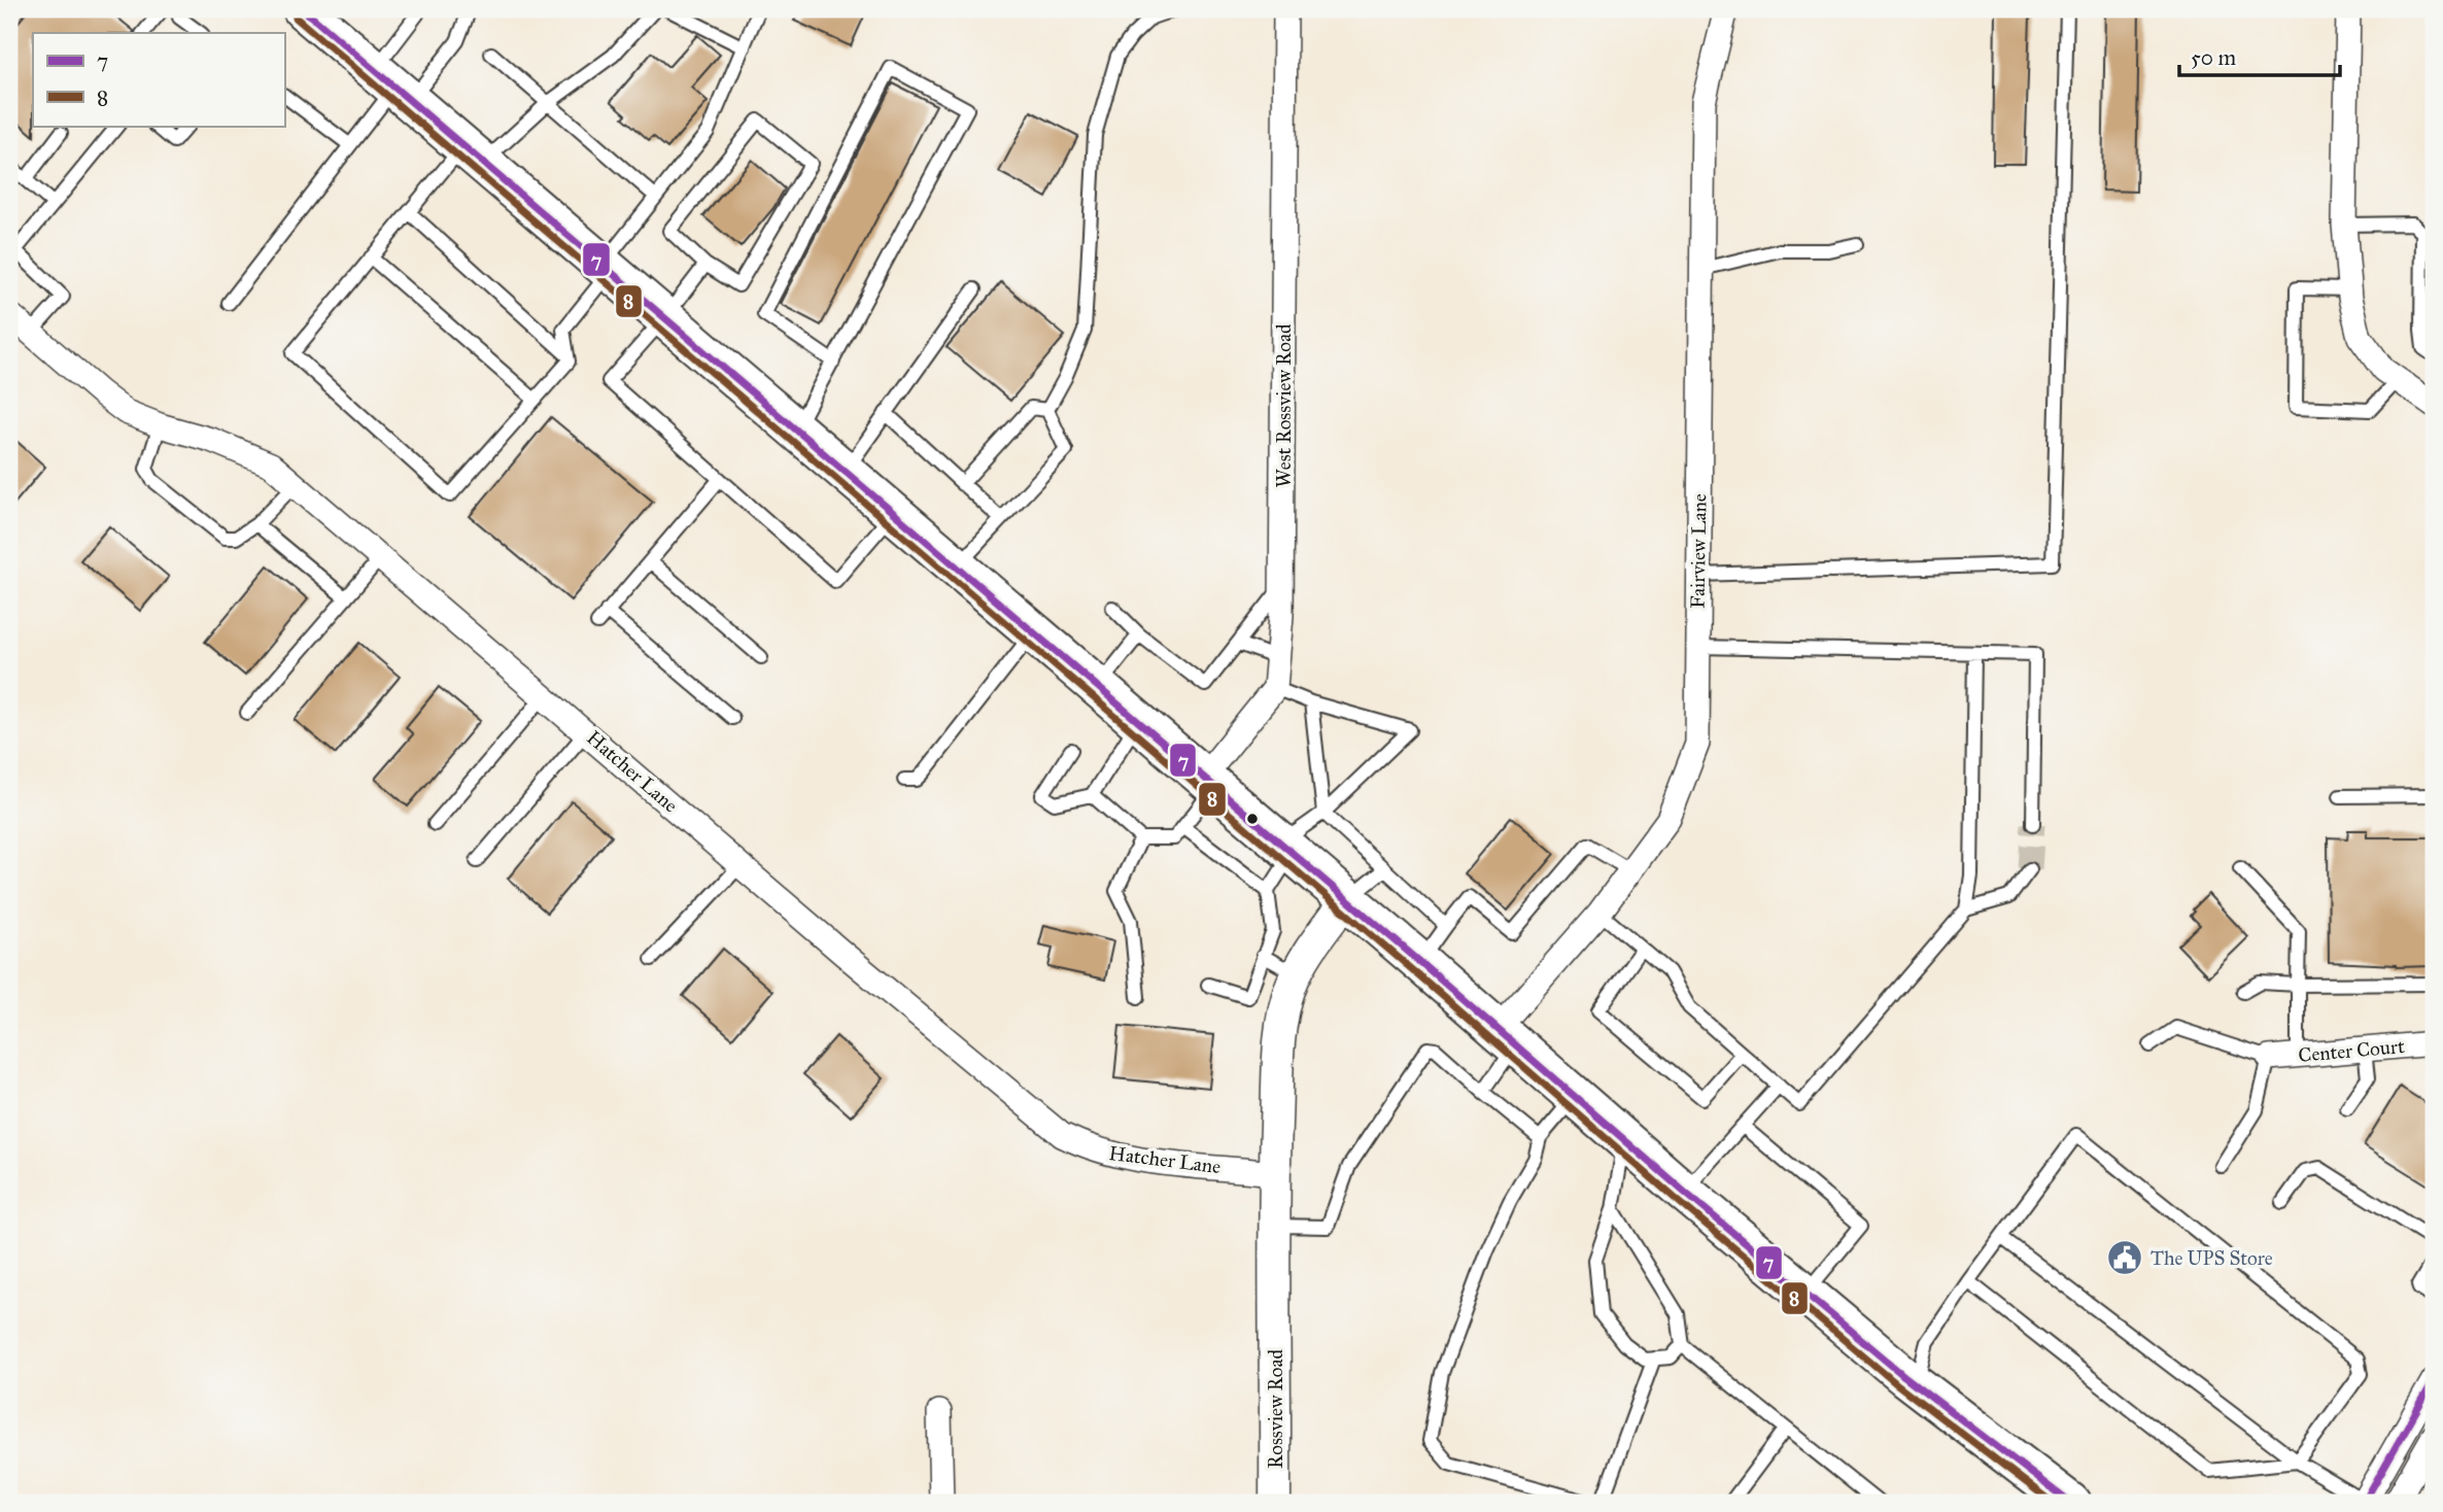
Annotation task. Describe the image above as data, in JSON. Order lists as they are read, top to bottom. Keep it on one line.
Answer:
{"streets":{"street":["West Rossview Road","Fairview Lane","Hatcher Lane","Center Court","Rossview Road"]},"crossings":[["Hatcher Lane","Rossview Road"]],"places":{"public building":["The UPS Store"]},"lines":["transit line 7","transit line 8"],"legend":["7","8"],"scale_bar":"50 m"}
